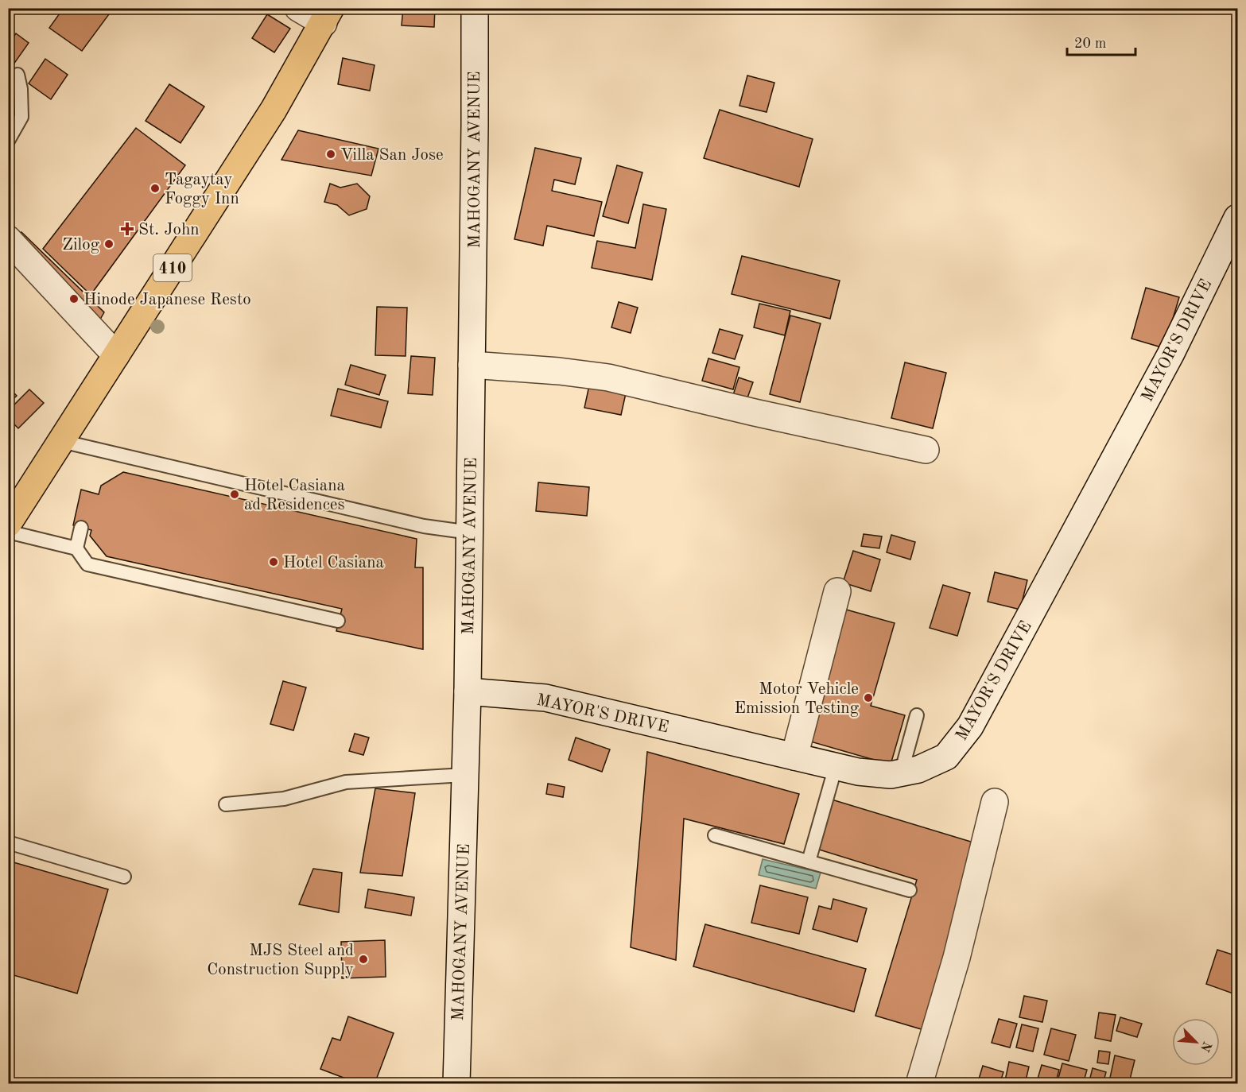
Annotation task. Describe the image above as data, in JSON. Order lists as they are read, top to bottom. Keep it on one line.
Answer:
{"streets":{"main road":["410"],"street":["MAHOGANY AVENUE","MAYOR'S DRIVE"]},"crossings":[["MAHOGANY AVENUE","MAYOR'S DRIVE"]],"places":{"other":["Villa San Jose","Tagaytay Foggy Inn","Zilog","Hinode Japanese Resto","Hotel Casiana ad Residences","Hotel Casiana","Motor Vehicle Emission Testing","MJS Steel and Construction Supply"],"health":["St. John"]},"scale_bar":"20 m","north":"bottom right"}
